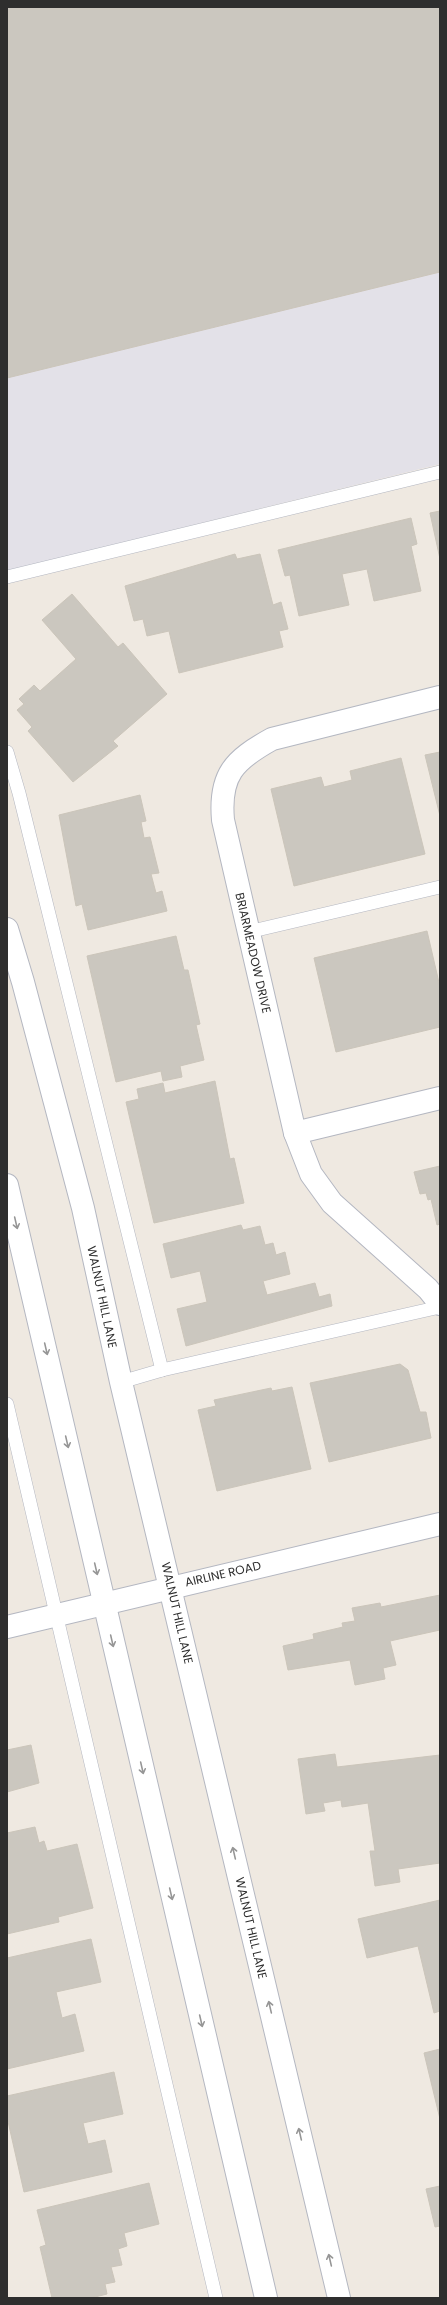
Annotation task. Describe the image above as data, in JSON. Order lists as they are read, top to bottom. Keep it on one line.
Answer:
{"streets":{"main road":["BRIARMEADOW DRIVE","WALNUT HILL LANE","AIRLINE ROAD"]},"crossings":[["WALNUT HILL LANE","AIRLINE ROAD"]]}
